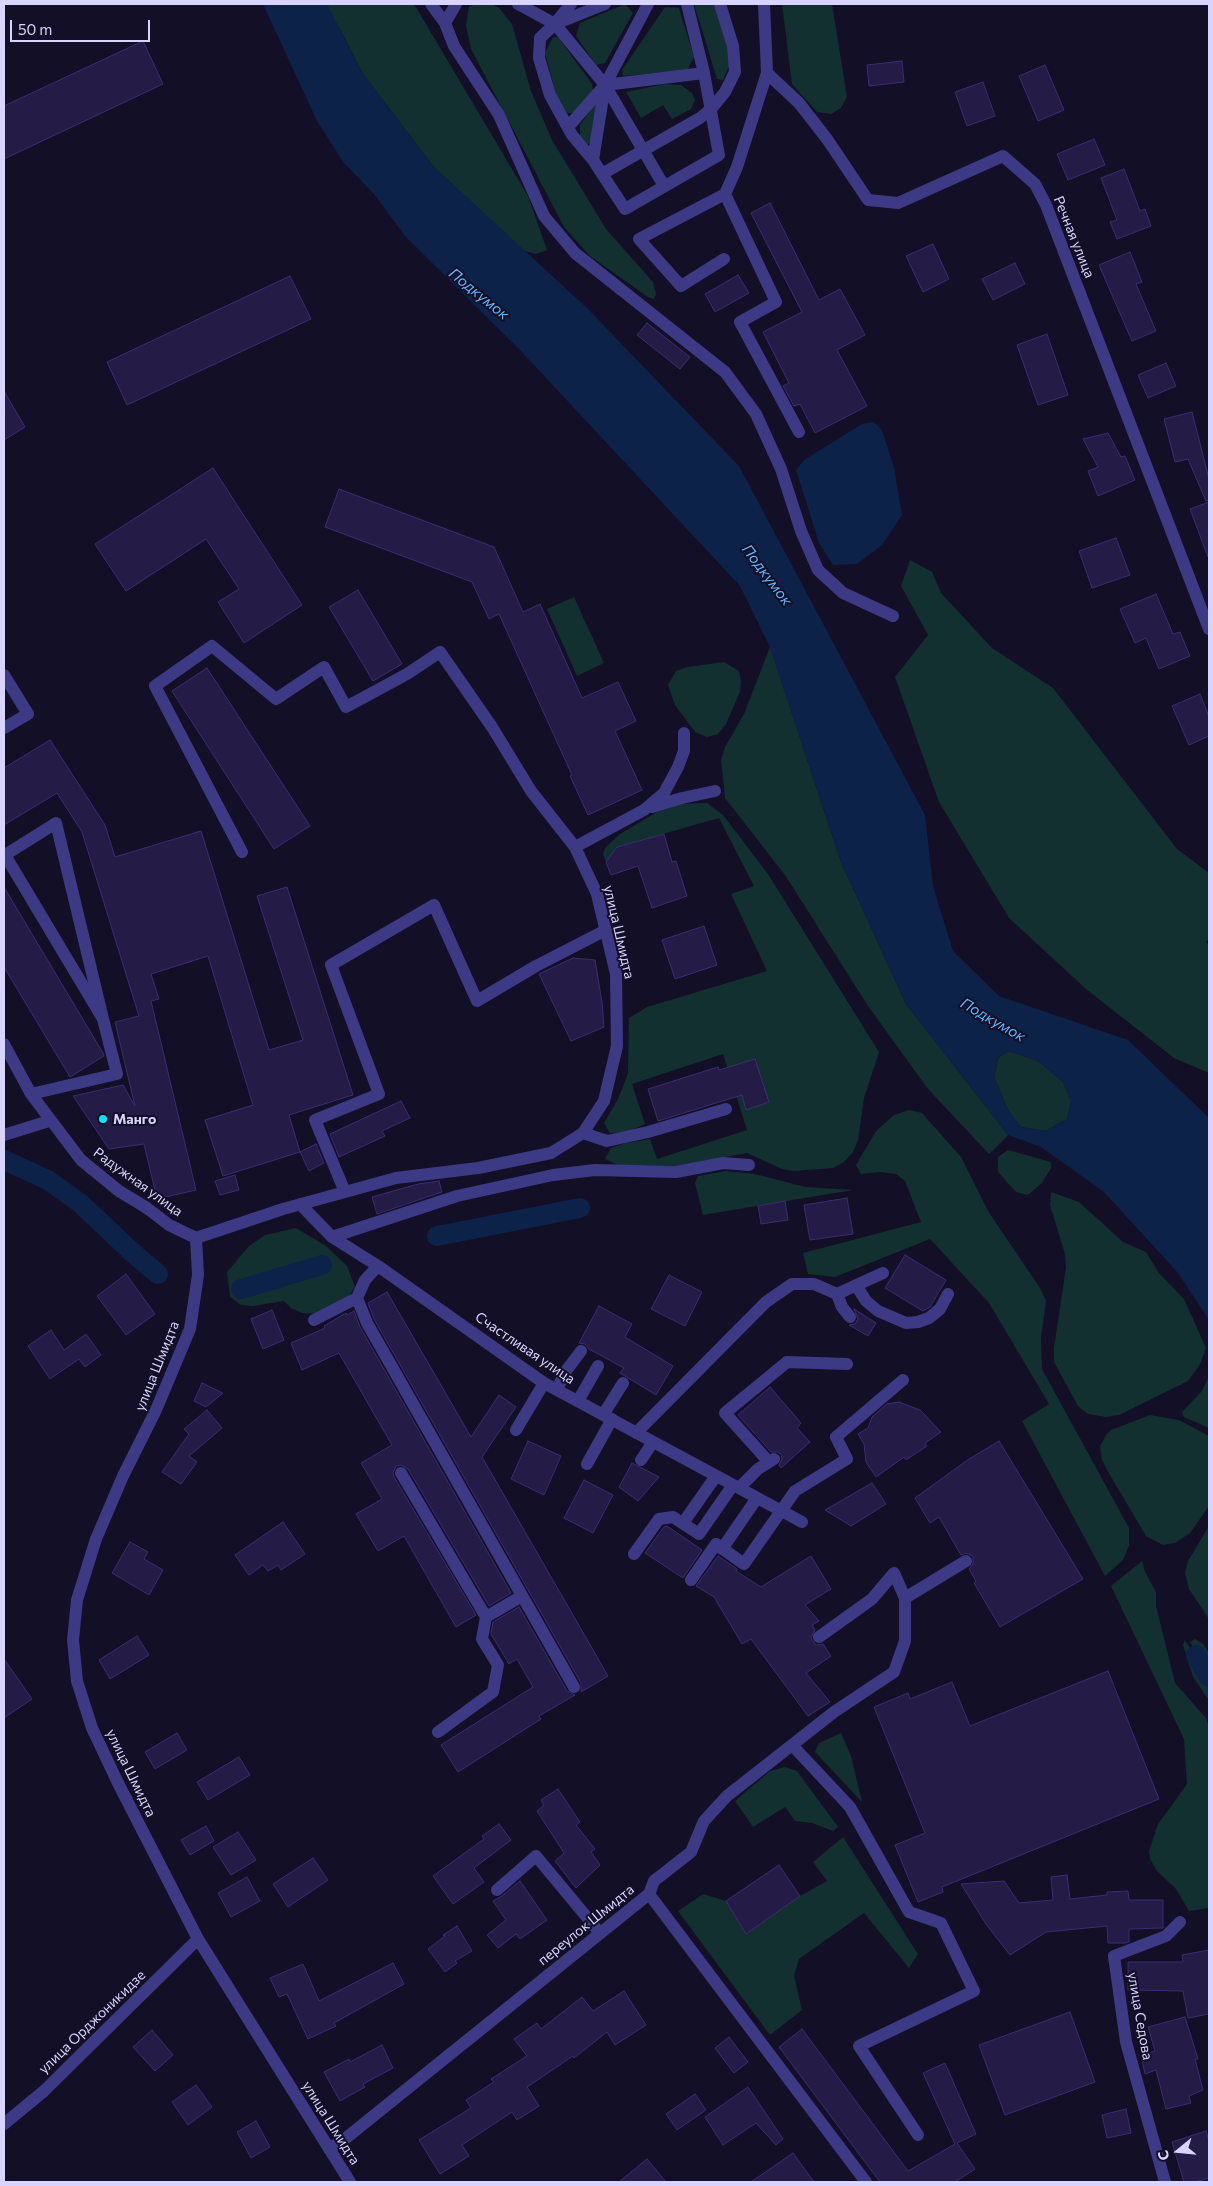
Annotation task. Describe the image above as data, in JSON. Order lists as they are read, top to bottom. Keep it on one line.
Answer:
{"streets":{"street":["Речная улица","улица Шмидта","Радужная улица","Счастливая улица","переулок Шмидта","улица Седова","улица Орджоникидзе"]},"crossings":[["улица Шмидта","Радужная улица"],["улица Шмидта","Счастливая улица"],["улица Шмидта","переулок Шмидта"],["улица Шмидта","улица Орджоникидзе"]],"water":["Подкумок"],"places":["Манго"],"scale_bar":"50 m","north":"left"}
